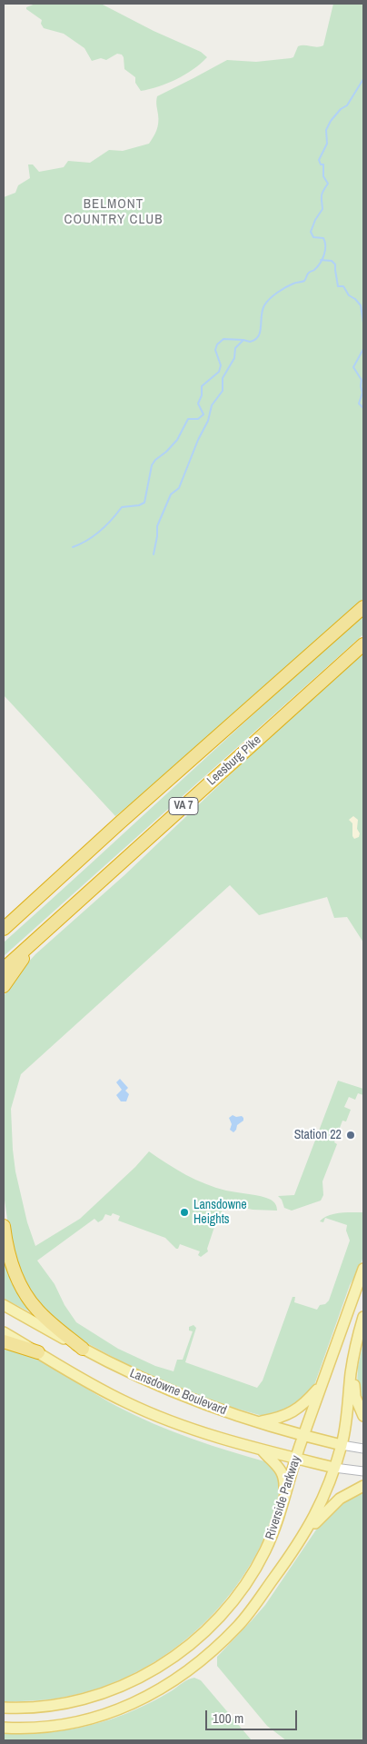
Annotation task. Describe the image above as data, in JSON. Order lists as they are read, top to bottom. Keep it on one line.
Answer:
{"streets":{"highway":["Leesburg Pike","VA 7"],"main road":["Lansdowne Boulevard","Riverside Parkway"]},"crossings":[["Lansdowne Boulevard","Riverside Parkway"]],"districts":["BELMONT COUNTRY CLUB"],"places":["Station 22","Lansdowne Heights"],"scale_bar":"100 m"}
